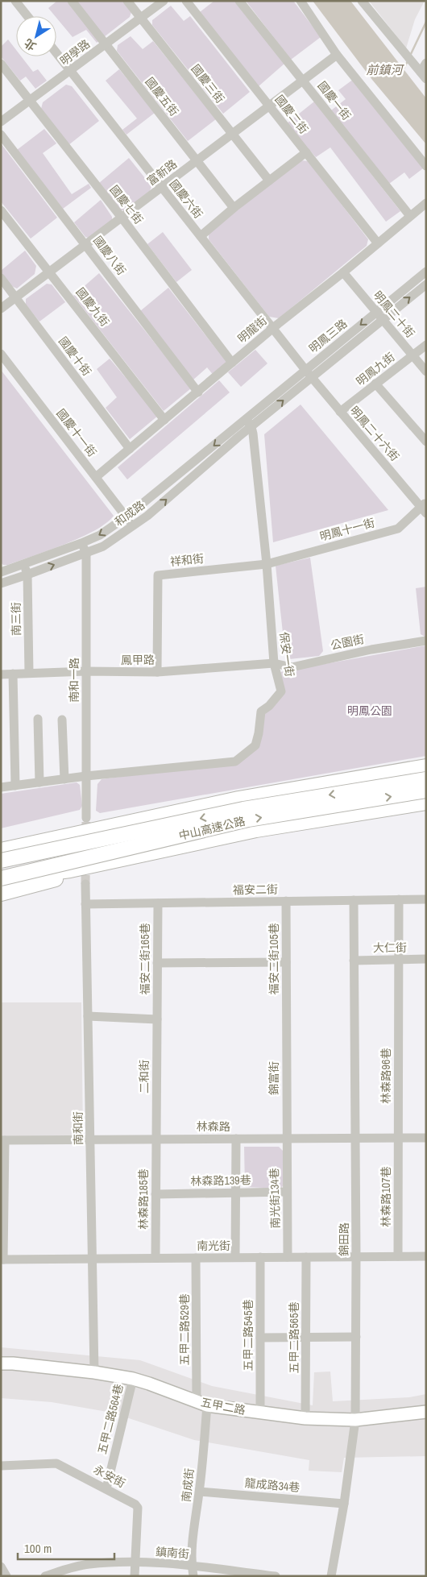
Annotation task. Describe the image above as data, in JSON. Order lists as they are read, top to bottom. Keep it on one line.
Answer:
{"streets":{"highway":["中山高速公路"],"main road":["五甲二路"],"street":["明學路","國慶三街","國慶五街","國慶一街","國慶二街","富新路","國慶六街","國慶七街","國慶八街","國慶九街","明鳳二十街","明龍街","明鳳三路","國慶十街","明鳳九街","國慶十一街","明鳳二十六街","和成路","明鳳十一街","祥和街","南三街","公園街","保安一街","鳳甲路","南和一路","福安二街","大仁街","福安二街165巷","福安二街105巷","林森路96巷","二和街","錦富街","林森路","南和街","林森路139巷","林森路107巷","南光街134巷","林森路185巷","錦田路","南光街","五甲二路529巷","五甲二路545巷","五甲二路565巷","五甲二路564巷","永安街","南成街","龍成路34巷","鎮南街"]},"crossings":[["明學路","國慶三街"],["明學路","國慶五街"],["明學路","國慶六街"],["明學路","國慶七街"],["國慶三街","富新路"],["國慶五街","富新路"],["國慶一街","富新路"],["國慶一街","明龍街"],["國慶二街","富新路"],["國慶二街","明龍街"],["富新路","國慶六街"],["富新路","國慶七街"],["富新路","國慶八街"],["富新路","國慶九街"],["富新路","國慶十街"],["國慶六街","明龍街"],["國慶六街","明鳳三路"],["國慶六街","明鳳二十六街"],["國慶七街","明龍街"],["國慶八街","明龍街"],["國慶九街","明龍街"],["明鳳二十街","明龍街"],["明鳳二十街","明鳳三路"],["明鳳二十街","明鳳九街"],["明龍街","國慶十街"],["明龍街","國慶十一街"],["明鳳三路","明鳳二十六街"],["明鳳三路","和成路"],["明鳳三路","保安一街"],["明鳳九街","明鳳二十六街"],["國慶十一街","和成路"],["明鳳二十六街","明鳳十一街"],["和成路","南三街"],["和成路","保安一街"],["和成路","南和一路"],["明鳳十一街","祥和街"],["明鳳十一街","保安一街"],["祥和街","保安一街"],["祥和街","鳳甲路"],["南三街","鳳甲路"],["公園街","保安一街"],["公園街","鳳甲路"],["保安一街","鳳甲路"],["保安一街","南和一路"],["鳳甲路","南和一路"],["福安二街","福安二街165巷"],["福安二街","福安二街105巷"],["福安二街","林森路96巷"],["福安二街","南和街"],["福安二街","錦田路"],["大仁街","林森路96巷"],["大仁街","錦田路"],["福安二街165巷","二和街"],["福安二街105巷","錦富街"],["林森路96巷","林森路"],["林森路96巷","林森路107巷"],["二和街","林森路"],["二和街","林森路185巷"],["錦富街","林森路"],["錦富街","南光街134巷"],["林森路","南和街"],["林森路","林森路107巷"],["林森路","南光街134巷"],["林森路","林森路185巷"],["林森路","錦田路"],["南和街","南光街"],["南和街","五甲二路"],["林森路139巷","南光街134巷"],["林森路139巷","林森路185巷"],["林森路107巷","南光街"],["南光街134巷","南光街"],["林森路185巷","南光街"],["錦田路","南光街"],["錦田路","五甲二路"],["錦田路","龍成路34巷"],["南光街","五甲二路529巷"],["南光街","五甲二路545巷"],["南光街","五甲二路565巷"],["五甲二路529巷","五甲二路"],["五甲二路529巷","南成街"],["五甲二路545巷","五甲二路"],["五甲二路565巷","五甲二路"],["五甲二路","五甲二路564巷"],["五甲二路","南成街"],["五甲二路564巷","永安街"],["永安街","鎮南街"],["南成街","龍成路34巷"],["南成街","鎮南街"]],"water":["前鎮河"],"parks":["明鳳公園"],"scale_bar":"100 m","north":"bottom left"}
